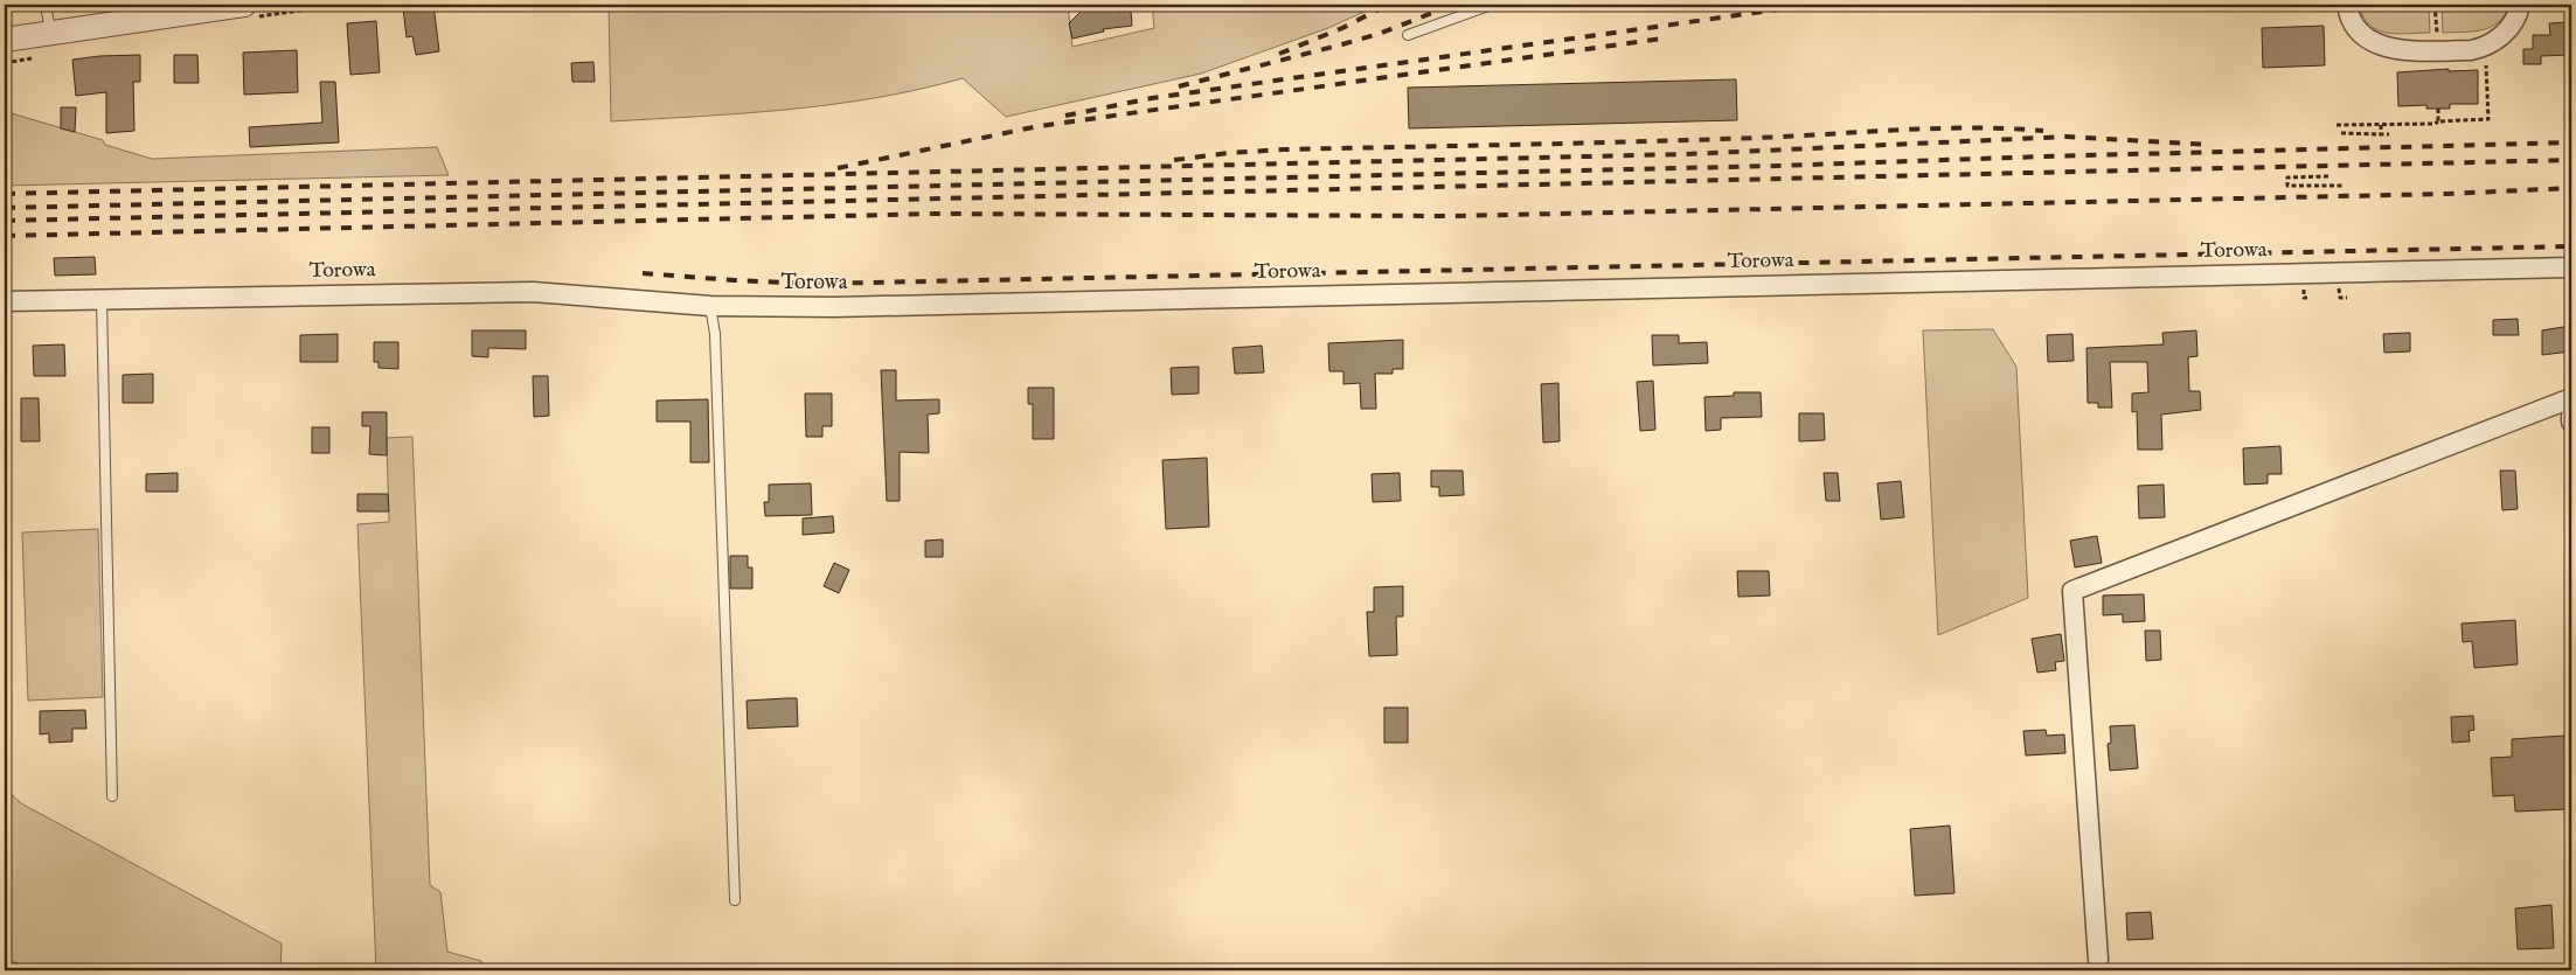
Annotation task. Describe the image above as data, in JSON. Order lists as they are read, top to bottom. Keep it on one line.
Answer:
{"streets":{"street":["Torowa"]}}
